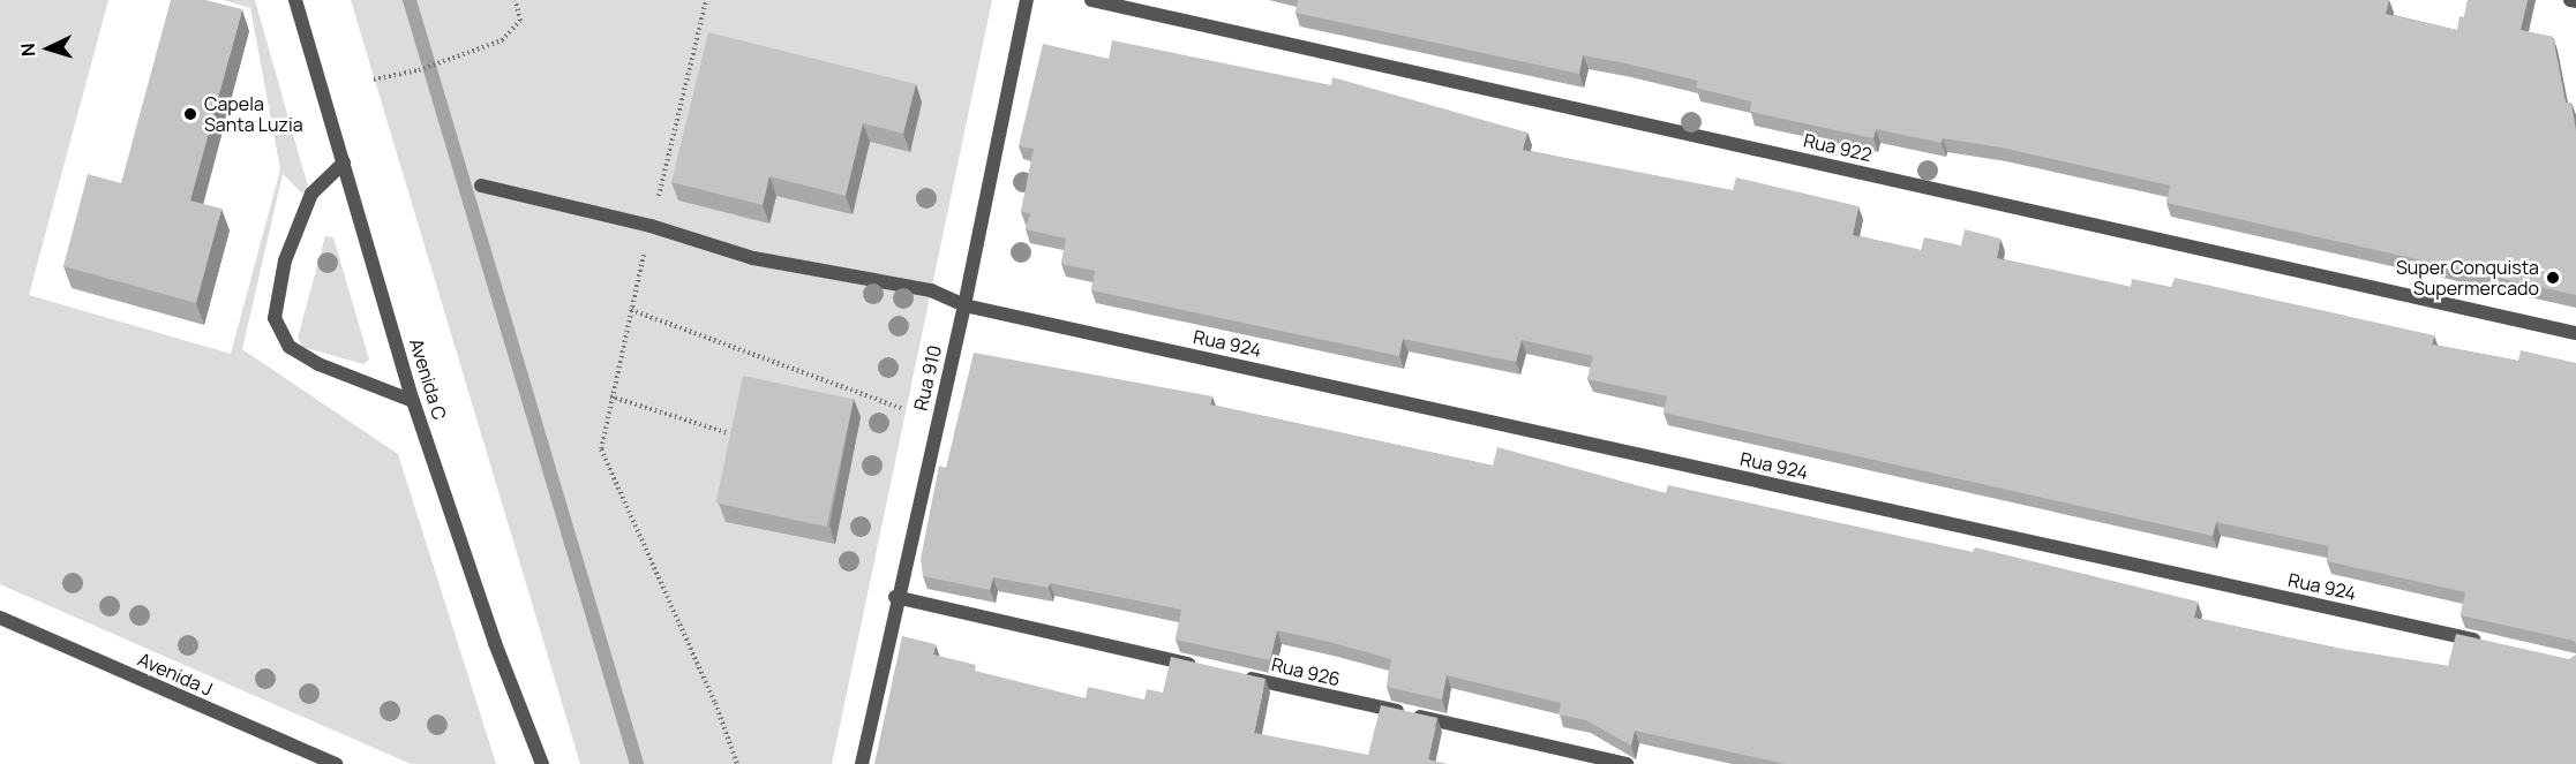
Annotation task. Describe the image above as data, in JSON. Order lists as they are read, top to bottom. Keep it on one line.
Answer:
{"streets":{"street":["Rua 922","Rua 924","Rua 910","Avenida C","Rua 926","Avenida J"]},"crossings":[["Rua 924","Rua 910"]],"places":["Capela Santa Luzia","Super Conquista Supermercado"],"north":"left"}
